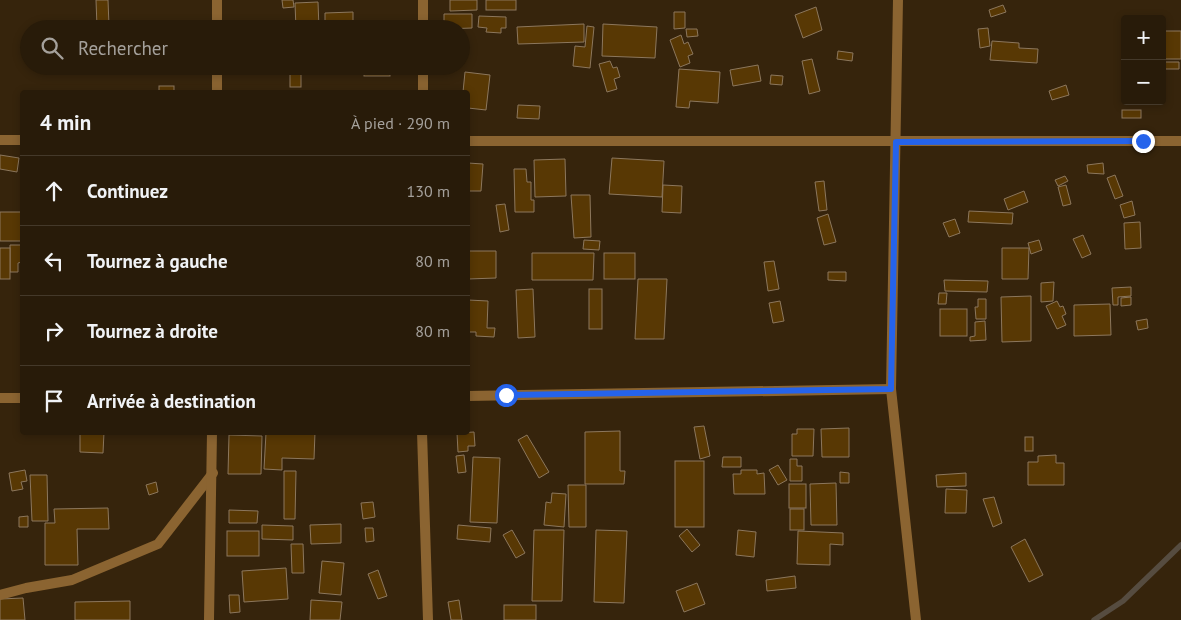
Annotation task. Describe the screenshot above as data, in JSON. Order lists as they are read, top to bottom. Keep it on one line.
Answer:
{"page":{"map_buttons":["+","−"],"search":"Rechercher","heading":["4 min","À pied · 290 m"],"list":[["Continuez","130 m"],["Tournez à gauche","80 m"],["Tournez à droite","80 m"],"Arrivée à destination"]}}
